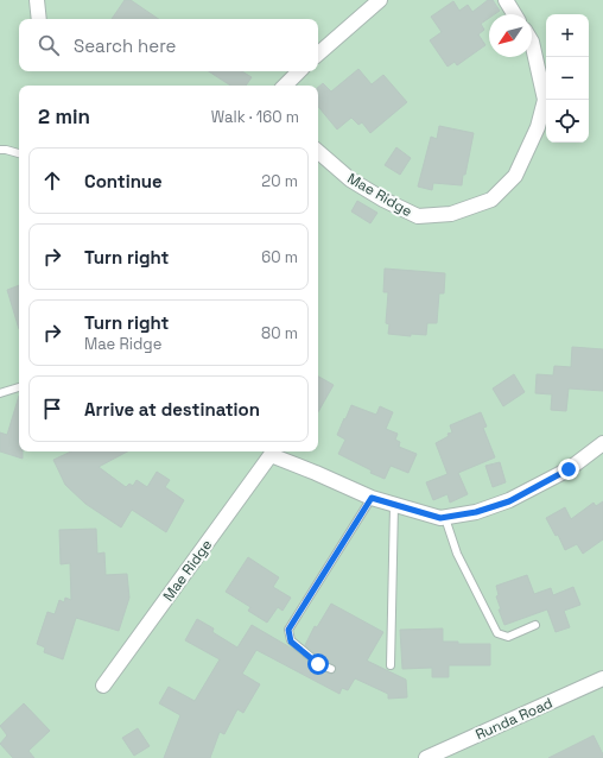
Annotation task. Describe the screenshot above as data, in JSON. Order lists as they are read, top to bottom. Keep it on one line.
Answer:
{"streets":{"street":["Mae Ridge","Runda Road"]},"north":"bottom left","page":{"map_buttons":["+","−"],"search":"Search here","heading":["2 min","Walk · 160 m"],"list":[["Continue","20 m"],["Turn right","60 m"],["Turn right","Mae Ridge","80 m"],"Arrive at destination"]}}
